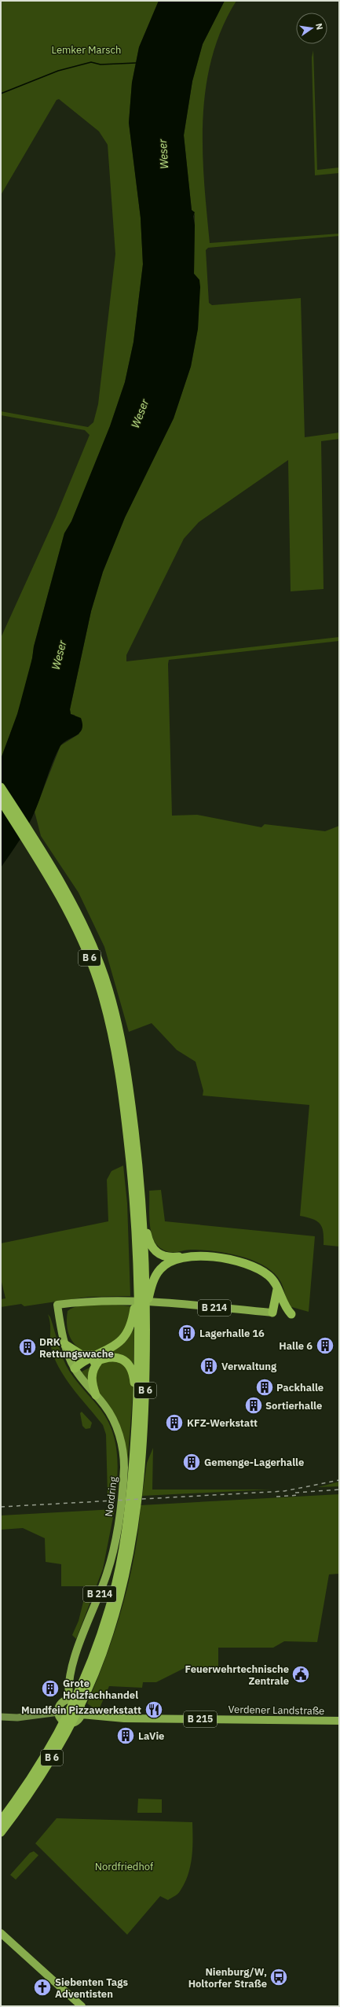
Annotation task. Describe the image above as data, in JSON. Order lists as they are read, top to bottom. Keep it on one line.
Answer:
{"streets":{"highway":["B 6","B 214"],"main road":["Nordring","Verdener Landstraße","B 215"]},"crossings":[["B 6","Nordring"],["B 214","Nordring"],["Nordring","Verdener Landstraße"]],"water":["Weser"],"parks":["Lemker Marsch","Nordfriedhof"],"places":{"building":["Lagerhalle 16","Halle 6","DRK Rettungswache","Verwaltung","Packhalle","Sortierhalle","KFZ-Werkstatt","Gemenge-Lagerhalle","Grote Holzfachhandel","LaVie"],"public building":["Feuerwehrtechnische Zentrale"],"restaurant":["Mundfein Pizzawerkstatt"],"bus stop":["Nienburg/W, Holtorfer Straße"],"church":["Siebenten Tags Adventisten"]},"north":"right"}
